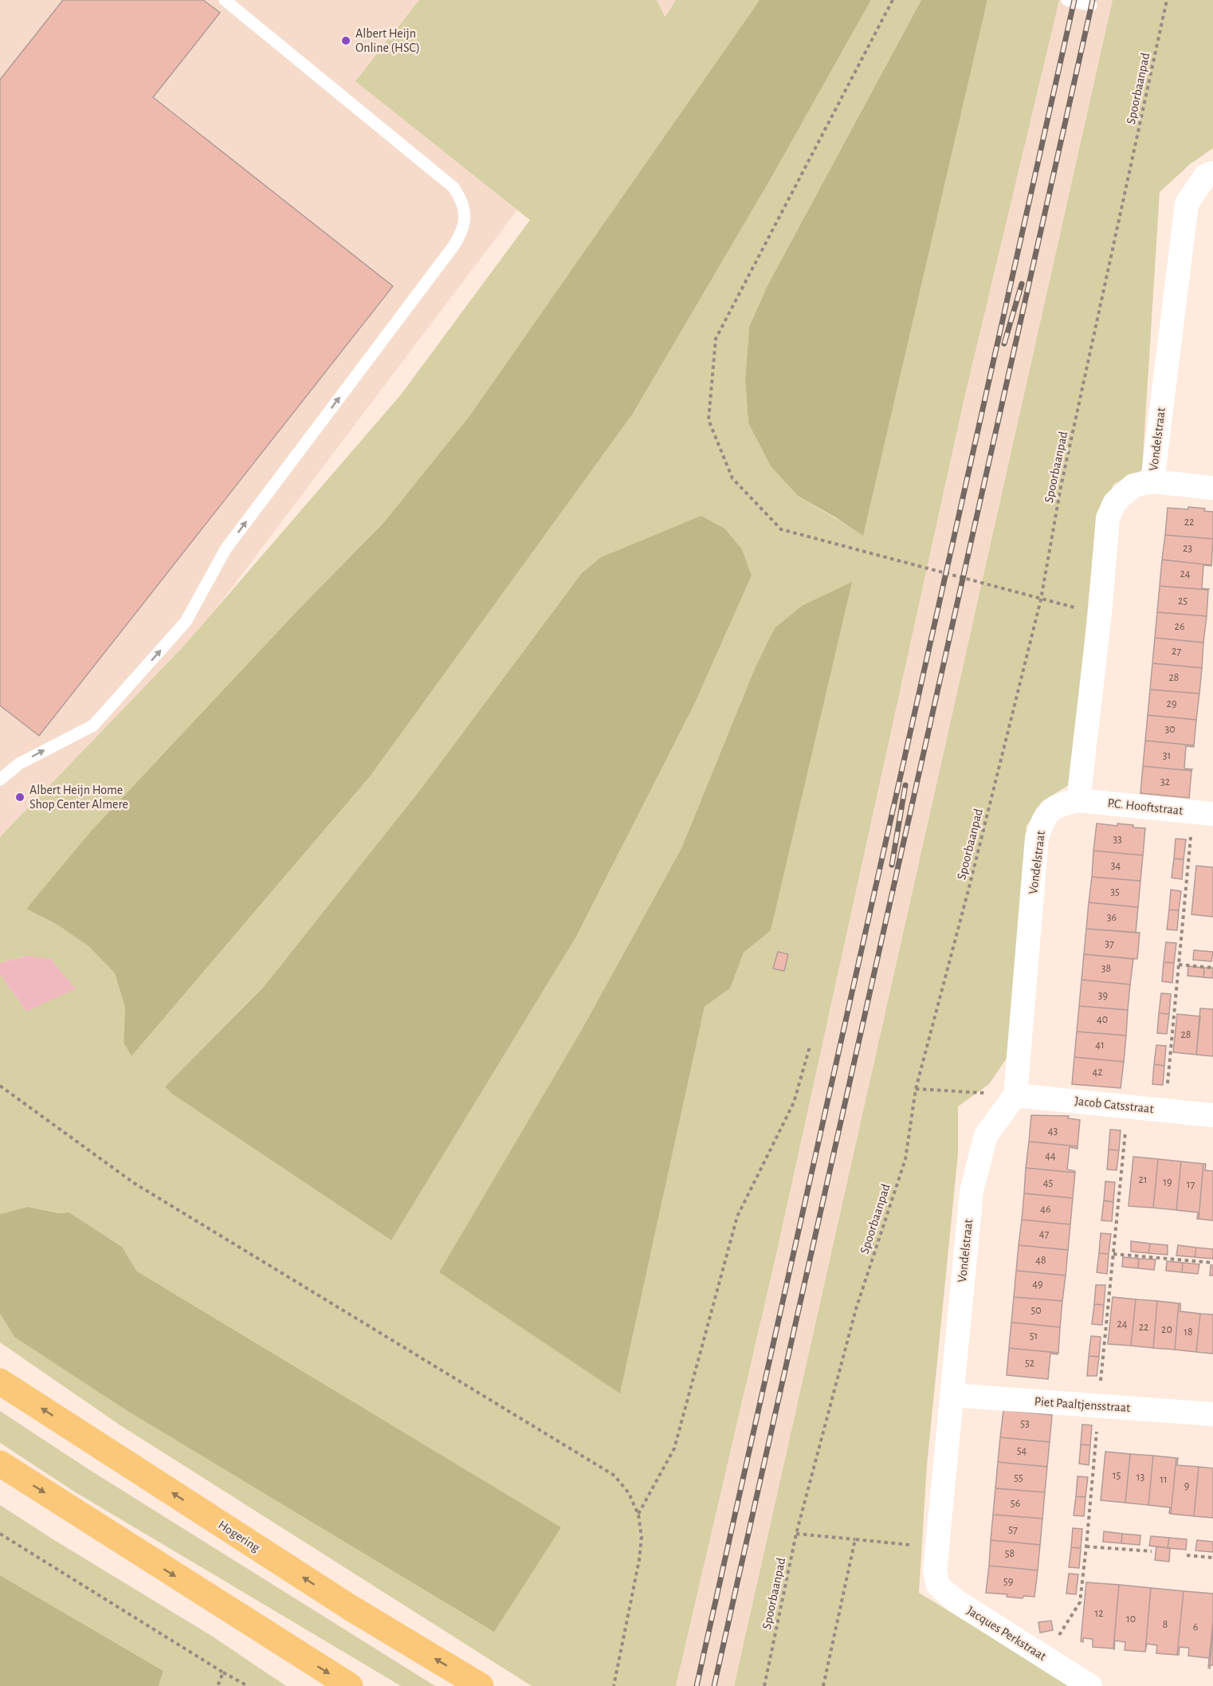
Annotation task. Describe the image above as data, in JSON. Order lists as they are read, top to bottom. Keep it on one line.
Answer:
{"streets":{"highway":["Hogering"],"street":["Vondelstraat","P.C. Hooftstraat","Jacob Catsstraat","Piet Paaltjensstraat","Jacques Perkstraat"],"path":["Spoorbaanpad"]},"crossings":[["Vondelstraat","P.C. Hooftstraat"],["Vondelstraat","Jacob Catsstraat"],["Vondelstraat","Piet Paaltjensstraat"],["Vondelstraat","Jacques Perkstraat"]],"places":["Albert Heijn Online (HSC)","Albert Heijn Home Shop Center Almere"],"house_numbers":["22","23","24","25","26","27","28","29","30","31","32","33","34","35","36","37","38","39","40","28","41","42","43","44","21","19","45","17","46","47","48","49","50","24","22","20","18","51","52","53","54","15","13","55","11","9","56","57","58","59","12","10","8","6"]}
